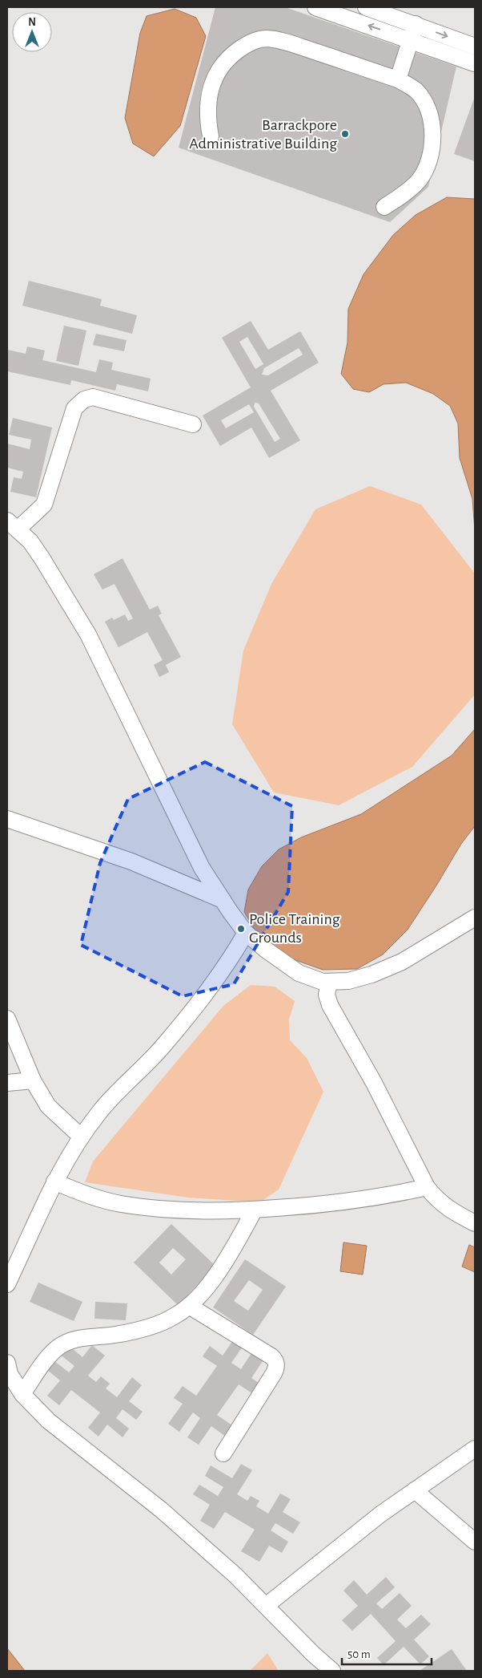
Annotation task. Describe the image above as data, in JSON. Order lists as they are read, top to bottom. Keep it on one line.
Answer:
{"places":["Barrackpore Administrative Building","Police Training Grounds"],"scale_bar":"50 m","north":"top"}
